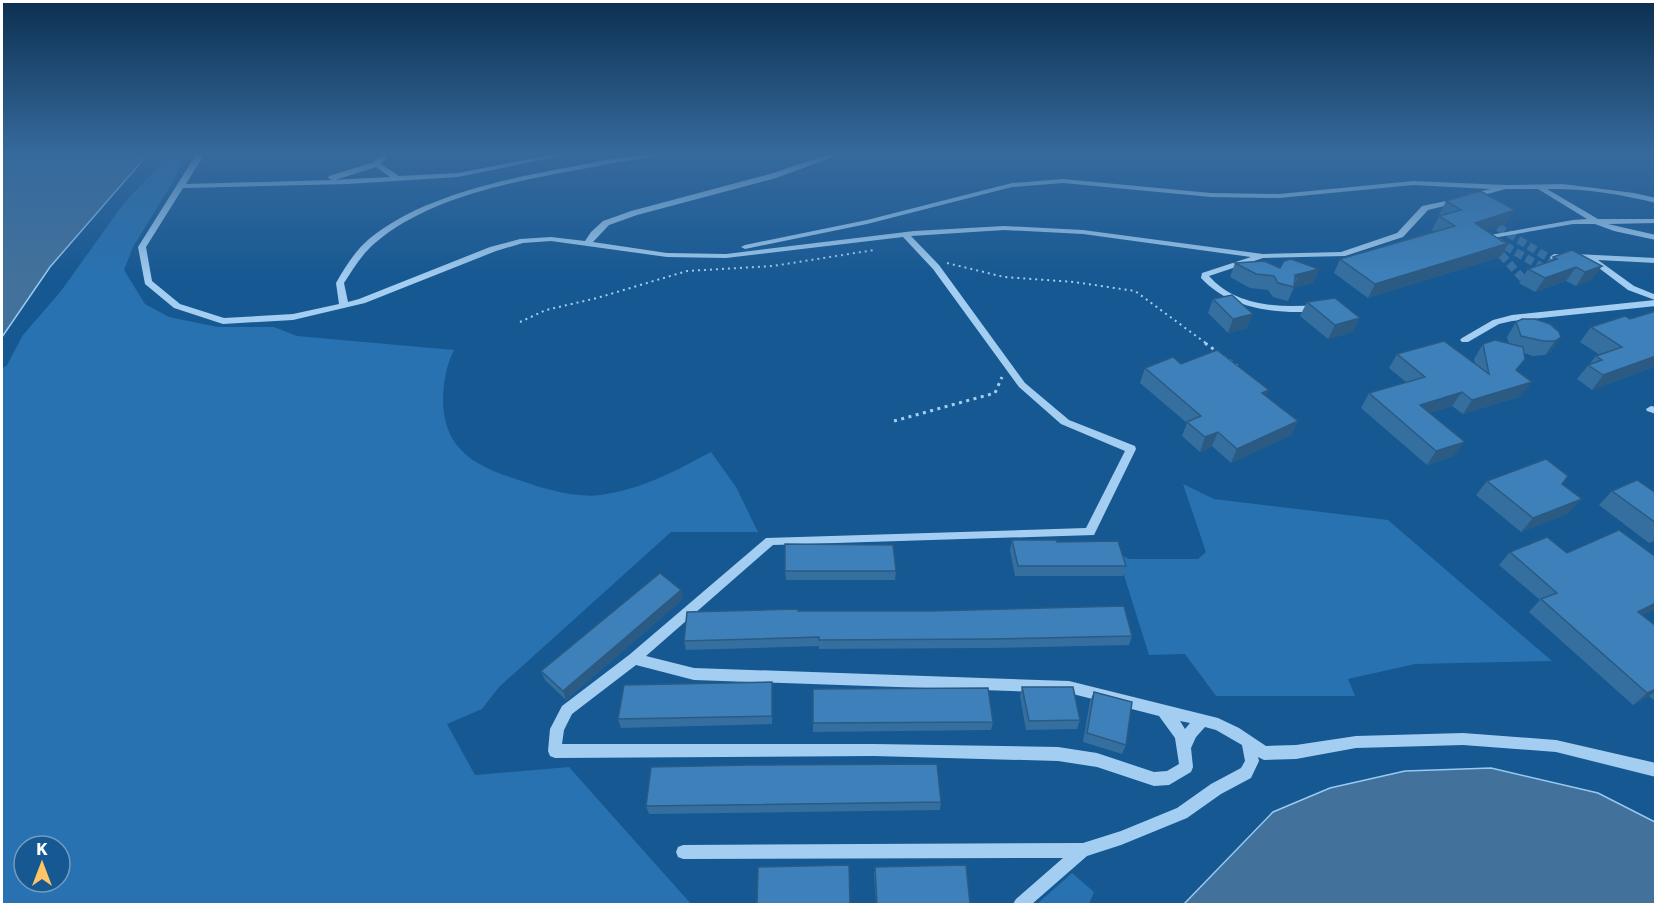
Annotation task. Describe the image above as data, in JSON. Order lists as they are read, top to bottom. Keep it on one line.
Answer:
{"north":"top"}
